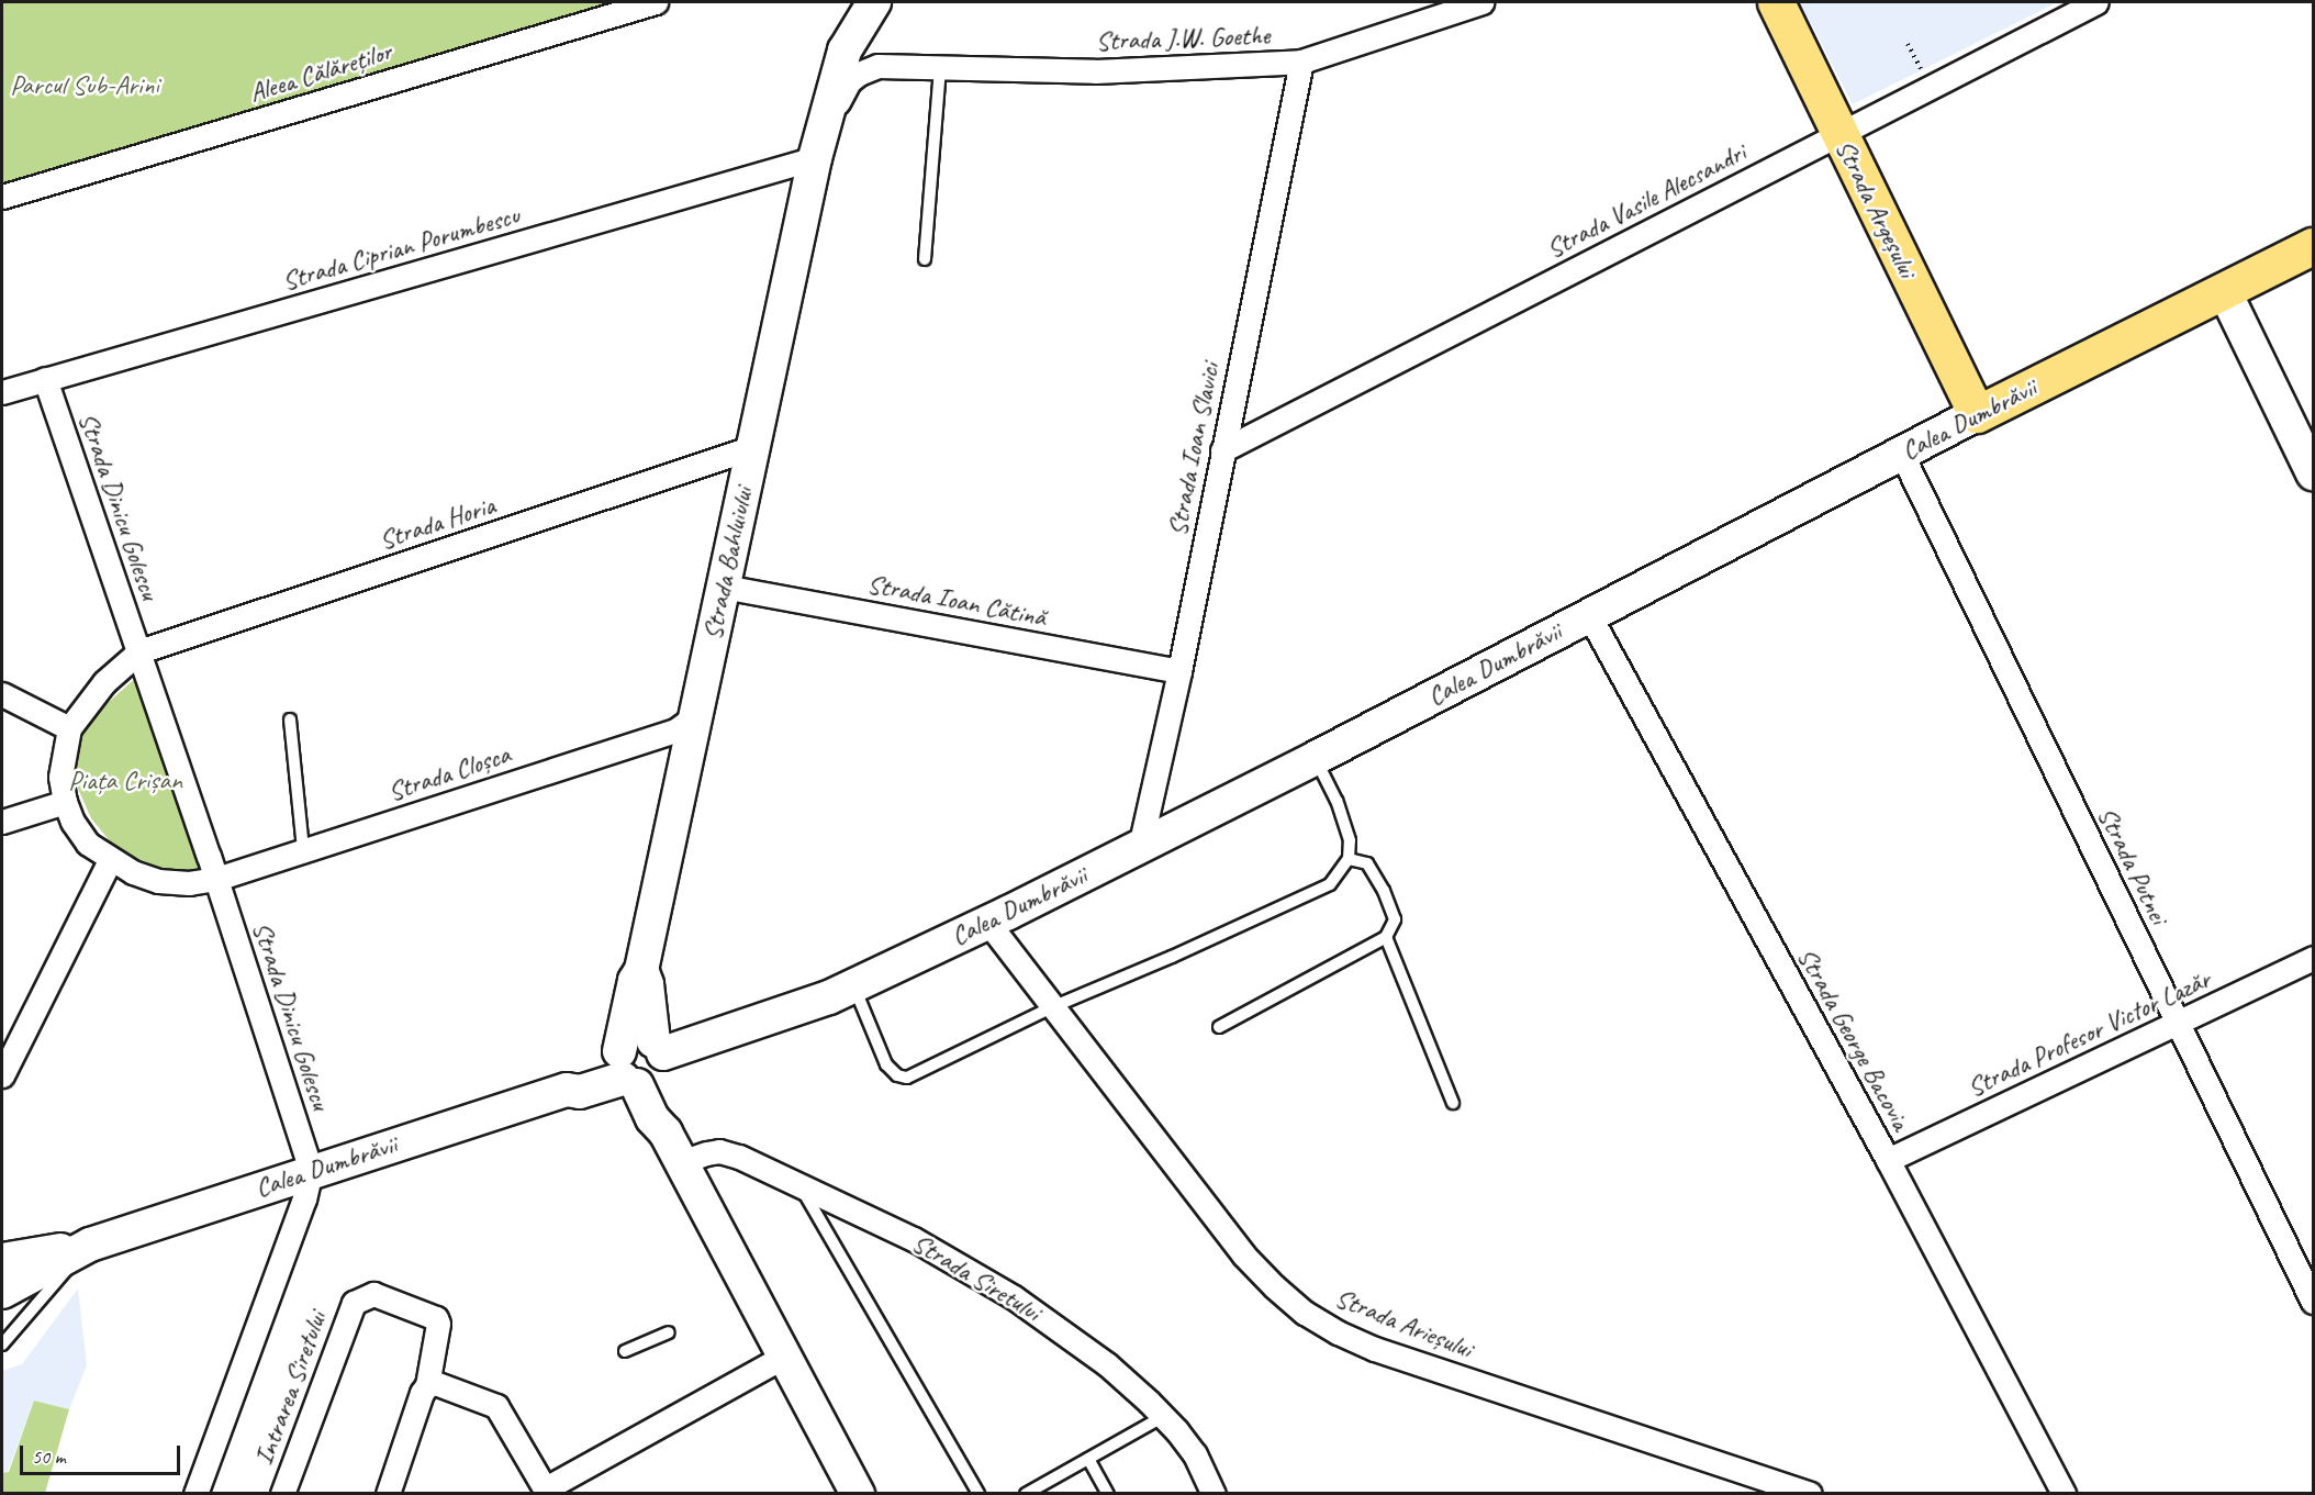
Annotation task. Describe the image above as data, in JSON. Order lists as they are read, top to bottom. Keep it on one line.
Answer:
{"streets":{"main road":["Strada Argeșului","Calea Dumbrăvii","Strada Bahluiului"],"street":["Strada J.W. Goethe","Aleea Călăreților","Strada Vasile Alecsandri","Strada Ciprian Porumbescu","Strada Ioan Slavici","Strada Dinicu Golescu","Strada Horia","Strada Ioan Cătină","Strada Cloșca","Strada Putnei","Strada Profesor Victor Lazăr","Strada George Bacovia","Strada Siretului","Strada Arieșului","Intrarea Siretului"]},"crossings":[["Strada J.W. Goethe","Strada Ciprian Porumbescu"],["Strada J.W. Goethe","Strada Ioan Slavici"],["Strada J.W. Goethe","Strada Bahluiului"],["Strada Vasile Alecsandri","Strada Argeșului"],["Strada Vasile Alecsandri","Strada Ioan Slavici"],["Strada Argeșului","Calea Dumbrăvii"],["Strada Ciprian Porumbescu","Strada Dinicu Golescu"],["Strada Ciprian Porumbescu","Strada Bahluiului"],["Calea Dumbrăvii","Strada Ioan Slavici"],["Calea Dumbrăvii","Strada Dinicu Golescu"],["Calea Dumbrăvii","Strada Bahluiului"],["Calea Dumbrăvii","Strada Putnei"],["Calea Dumbrăvii","Strada George Bacovia"],["Calea Dumbrăvii","Strada Arieșului"],["Strada Ioan Slavici","Strada Ioan Cătină"],["Strada Dinicu Golescu","Strada Horia"],["Strada Dinicu Golescu","Strada Cloșca"],["Strada Horia","Strada Bahluiului"],["Strada Bahluiului","Strada Ioan Cătină"],["Strada Bahluiului","Strada Cloșca"],["Strada Putnei","Strada Profesor Victor Lazăr"],["Strada Profesor Victor Lazăr","Strada George Bacovia"]],"parks":["Parcul Sub-Arini","Piața Crișan"],"scale_bar":"50 m"}
